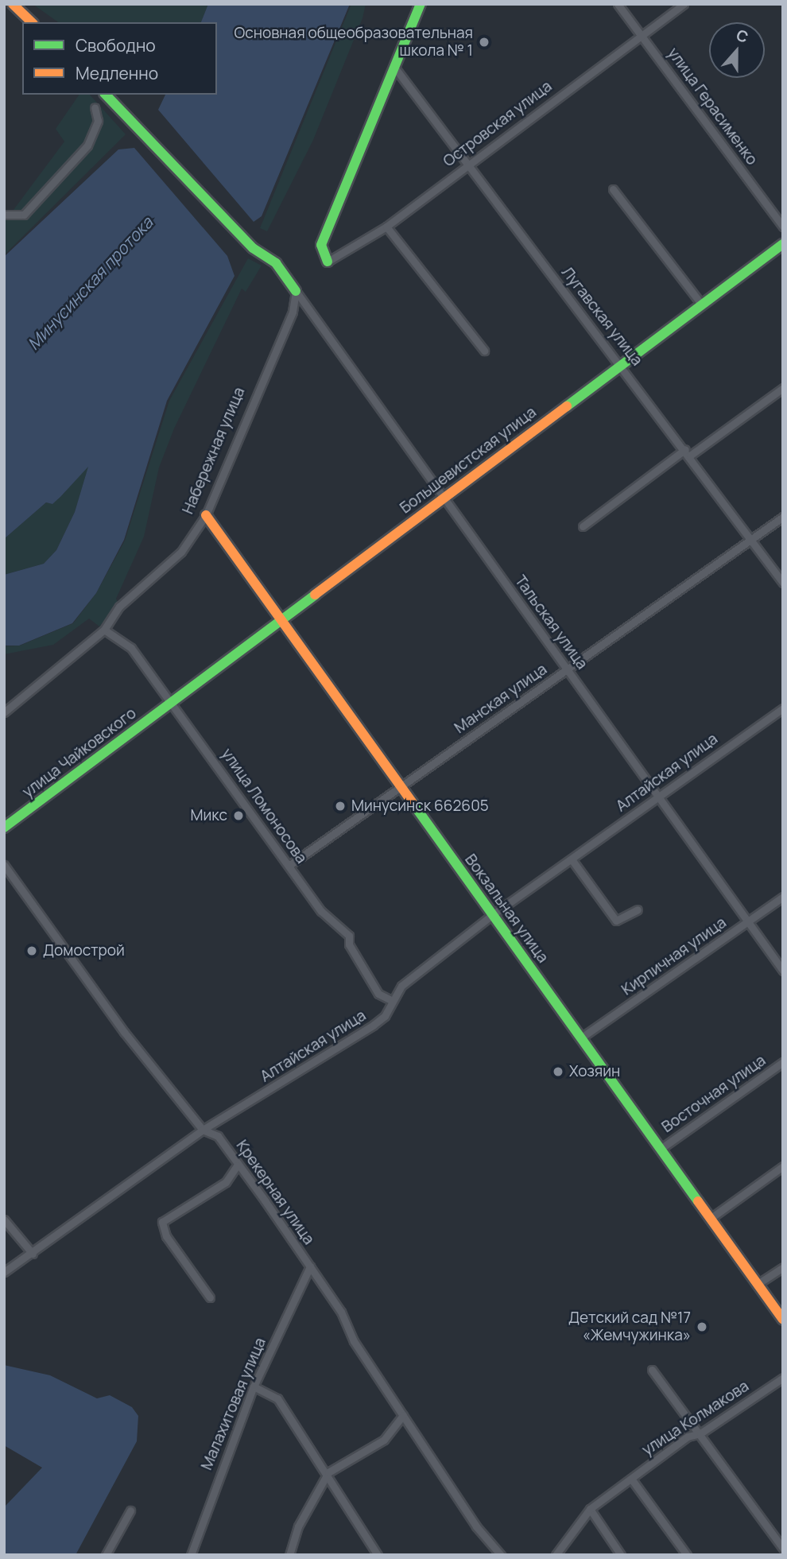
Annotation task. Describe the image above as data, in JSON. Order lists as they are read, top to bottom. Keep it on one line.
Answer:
{"streets":{"street":["улица Герасименко","Островская улица","Лугавская улица","Набережная улица","Большевистская улица","Тальская улица","Манская улица","улица Чайковского","Алтайская улица","улица Ломоносова","Вокзальная улица","Кирпичная улица","Восточная улица","Крекерная улица","Малахитовая улица","улица Колмакова"]},"crossings":[["улица Герасименко","Островская улица"],["Островская улица","Лугавская улица"],["Лугавская улица","Большевистская улица"],["Лугавская улица","Манская улица"],["Набережная улица","Тальская улица"],["Набережная улица","улица Ломоносова"],["Набережная улица","Вокзальная улица"],["Большевистская улица","Тальская улица"],["Большевистская улица","улица Чайковского"],["Большевистская улица","улица Ломоносова"],["Большевистская улица","Вокзальная улица"],["Тальская улица","Манская улица"],["Тальская улица","Алтайская улица"],["Тальская улица","Кирпичная улица"],["Манская улица","улица Ломоносова"],["Манская улица","Вокзальная улица"],["улица Чайковского","улица Ломоносова"],["Алтайская улица","улица Ломоносова"],["Алтайская улица","Вокзальная улица"],["Алтайская улица","Крекерная улица"],["Вокзальная улица","Кирпичная улица"],["Вокзальная улица","Восточная улица"],["Крекерная улица","Малахитовая улица"]],"water":["Минусинская протока"],"places":["Основная общеобразовательная школа № 1","Минусинск 662605","Микс","Домострой","Хозяин","Детский сад №17 «Жемчужинка»"],"legend":["Свободно","Медленно"],"north":"top"}
